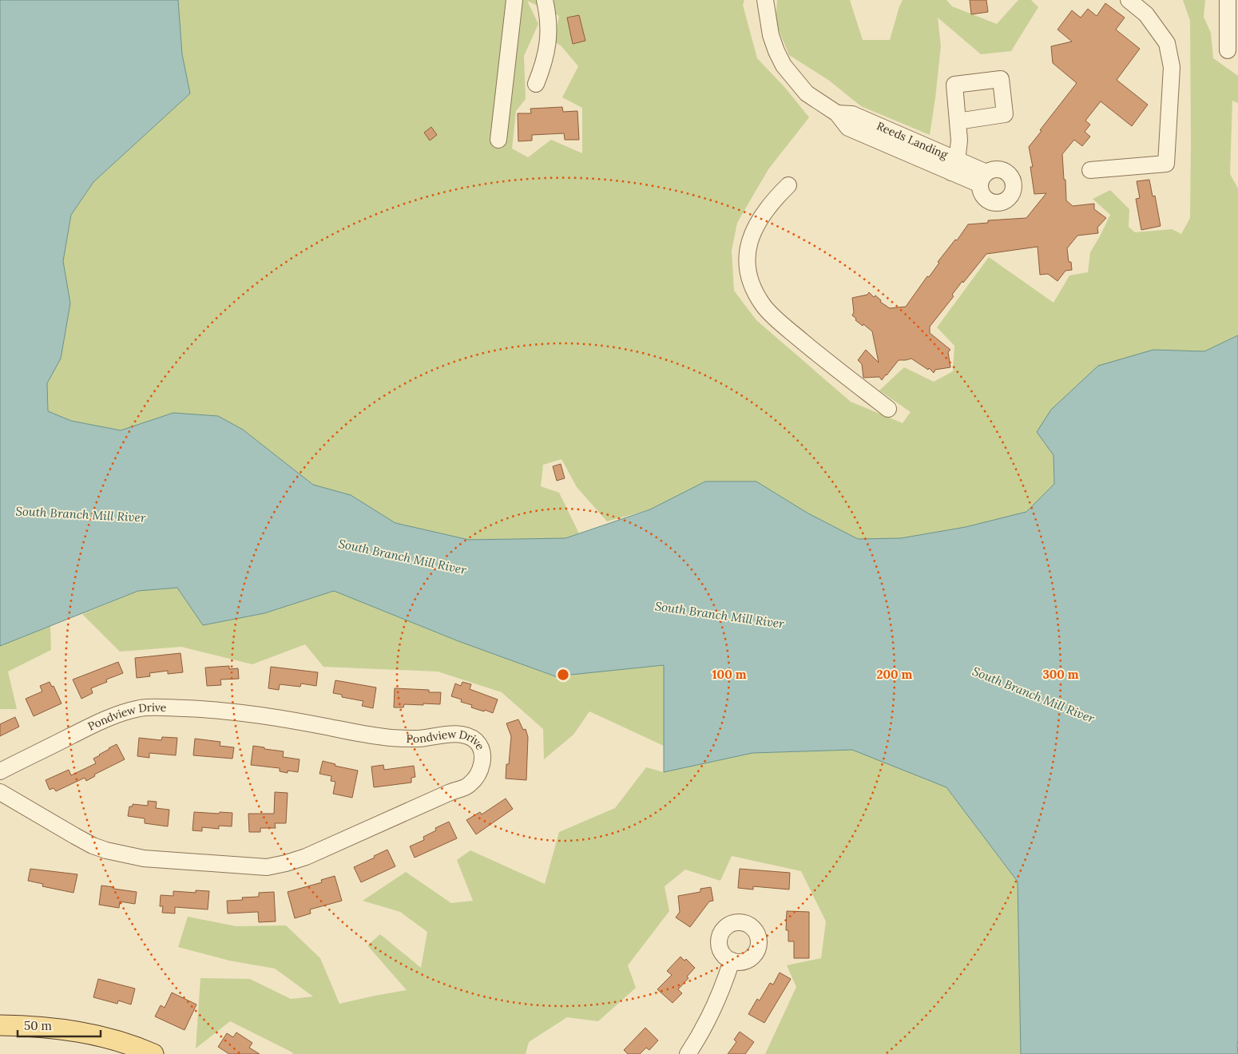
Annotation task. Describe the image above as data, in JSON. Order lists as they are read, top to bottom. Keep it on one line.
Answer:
{"streets":{"street":["Reeds Landing","Pondview Drive"]},"water":["South Branch Mill River"],"scale_bar":"50 m","rings":["100 m","200 m","300 m"]}
